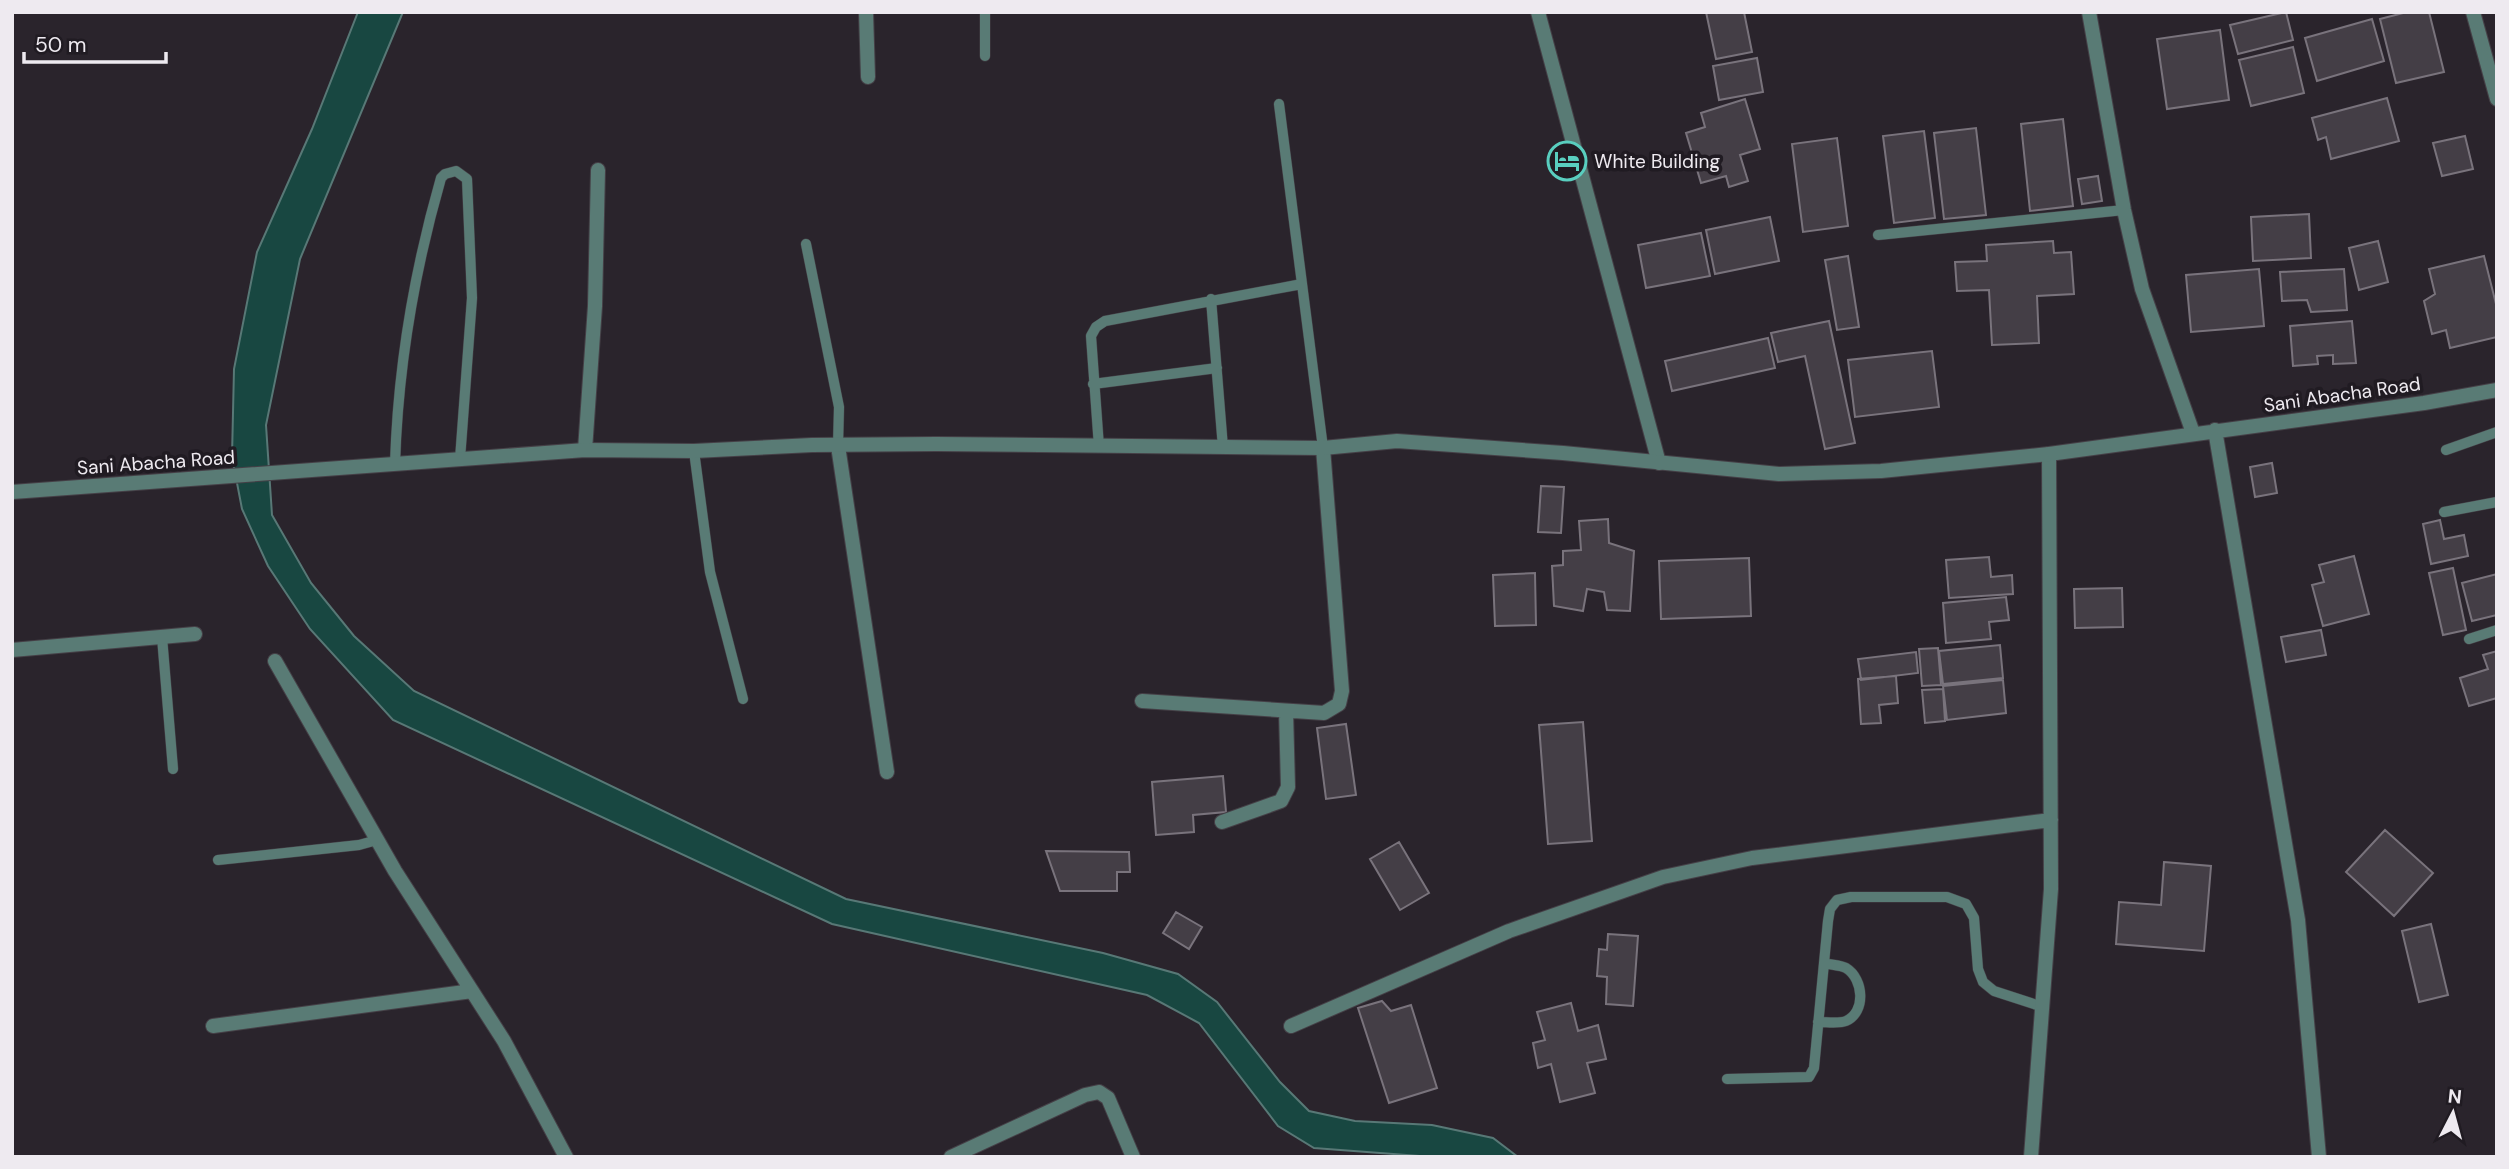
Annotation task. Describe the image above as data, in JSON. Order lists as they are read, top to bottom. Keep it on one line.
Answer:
{"streets":{"street":["Sani Abacha Road"]},"places":{"hotel":["White Building"]},"scale_bar":"50 m","north":"top"}
